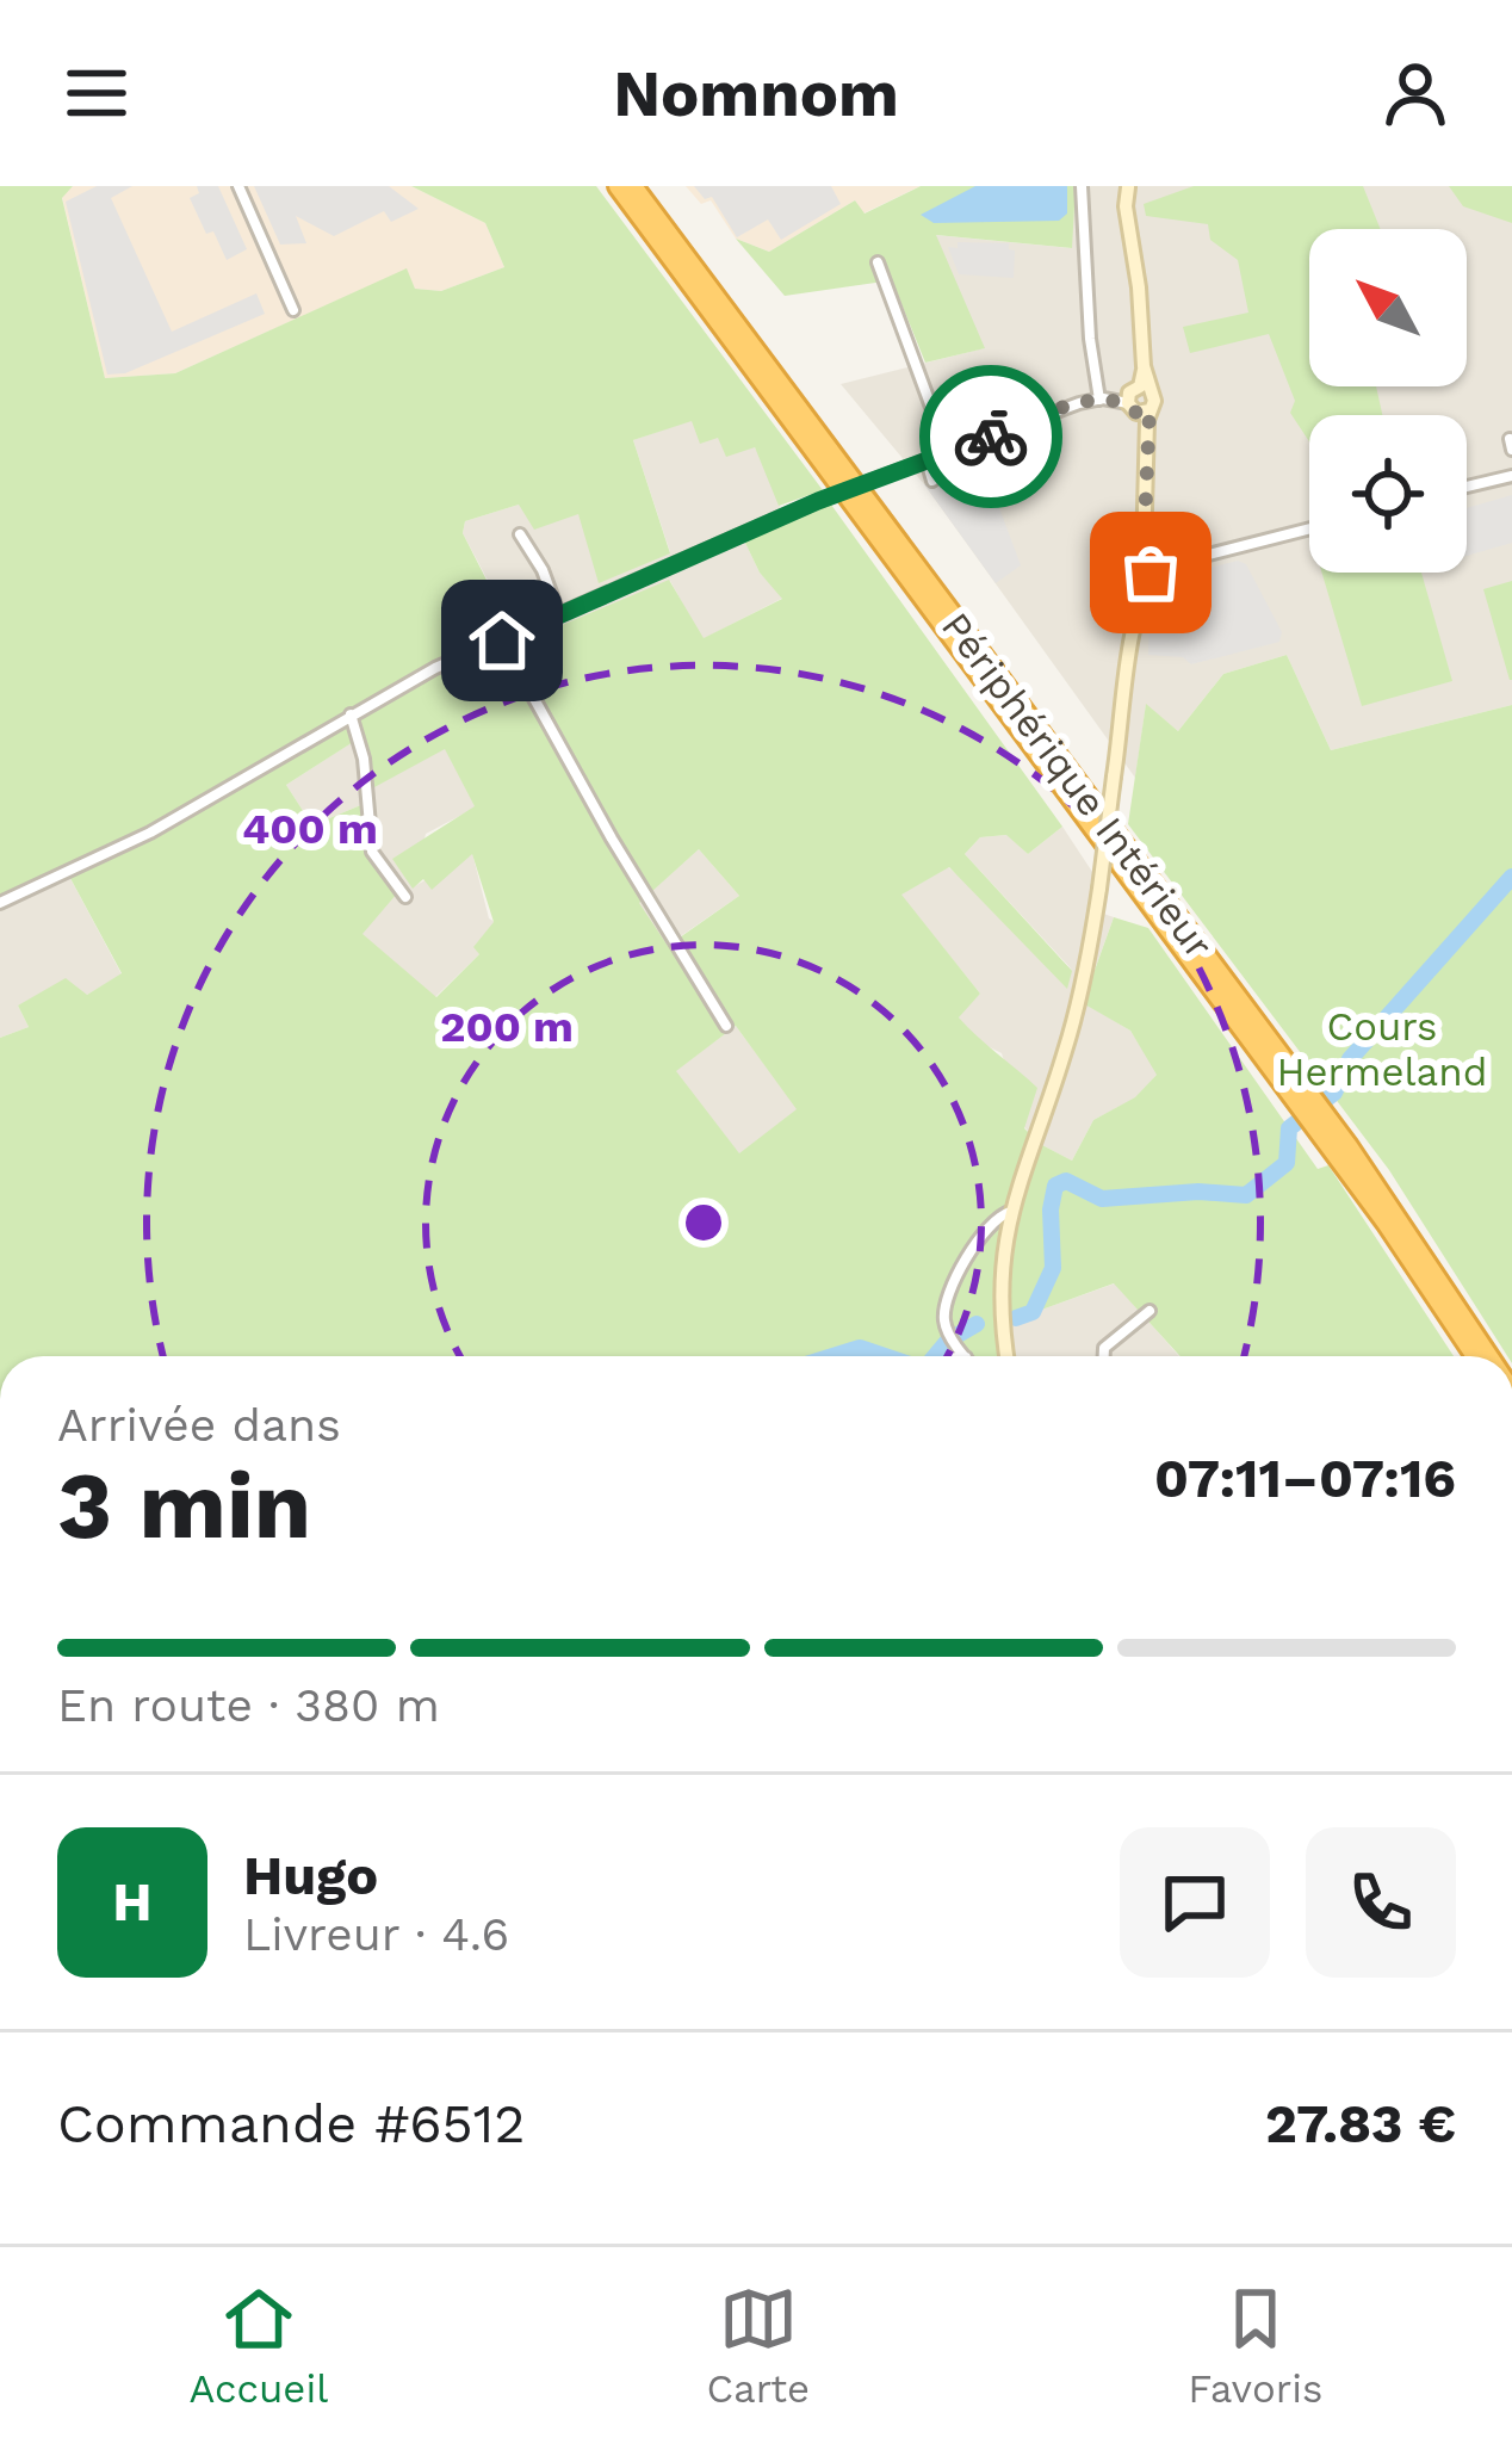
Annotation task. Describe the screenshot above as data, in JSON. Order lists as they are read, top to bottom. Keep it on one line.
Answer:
{"streets":{"highway":["Périphérique Intérieur"]},"parks":["Cours Hermeland"],"north":"top left","page":{"header":"Nomnom","heading":["3 min","Arrivée dans","07:11–07:16"],"panel":["Hugo","Livreur · 4.6","Commande #6512","27.83 €"],"bar":"En route · 380 m","round":"H","tabs":["Accueil","Carte","Favoris"]},"rings":["400 m","200 m"]}
